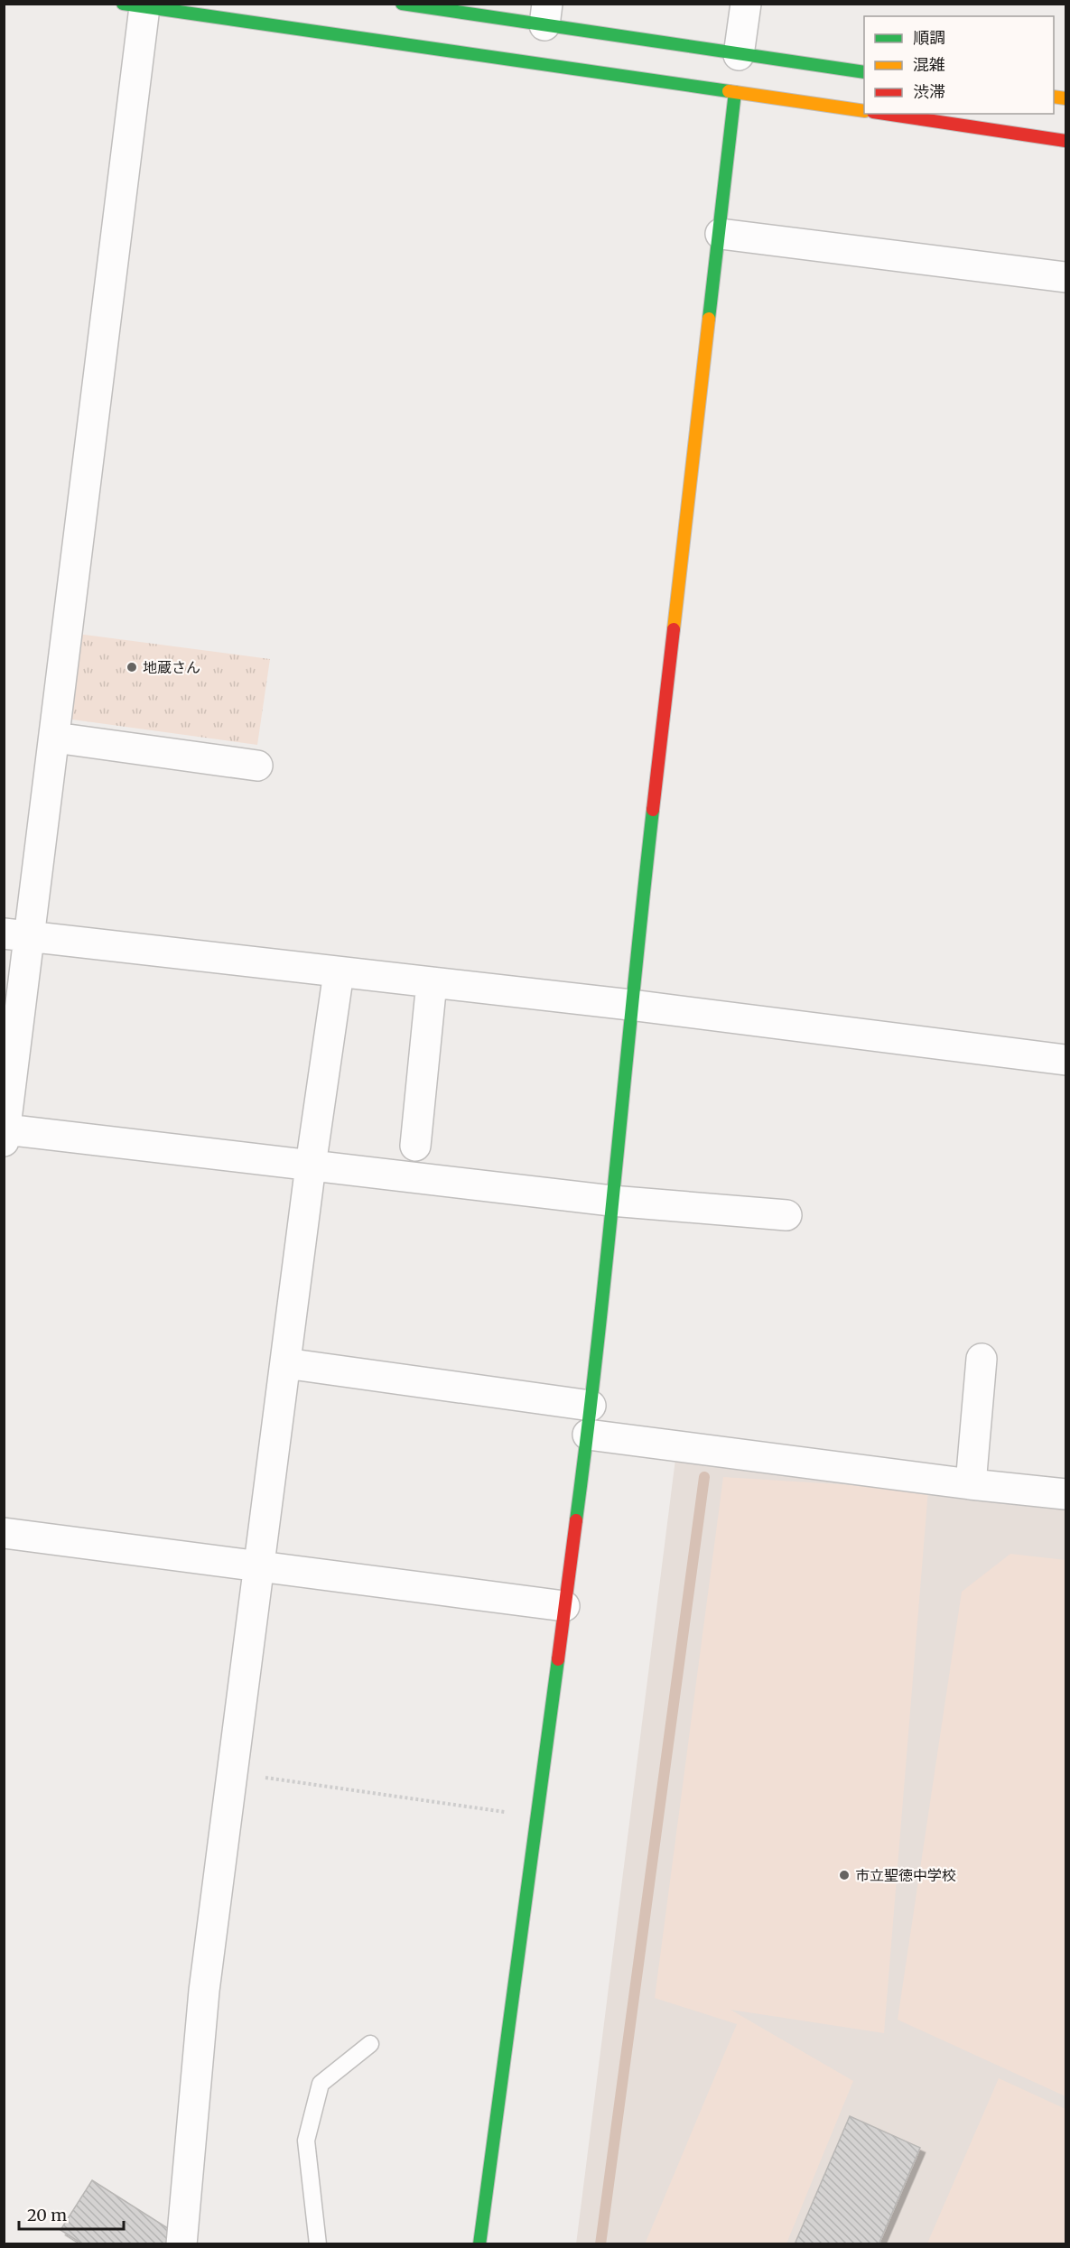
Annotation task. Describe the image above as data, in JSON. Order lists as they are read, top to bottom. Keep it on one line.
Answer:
{"places":["地蔵さん","市立聖徳中学校"],"legend":["順調","混雑","渋滞"],"scale_bar":"20 m"}
